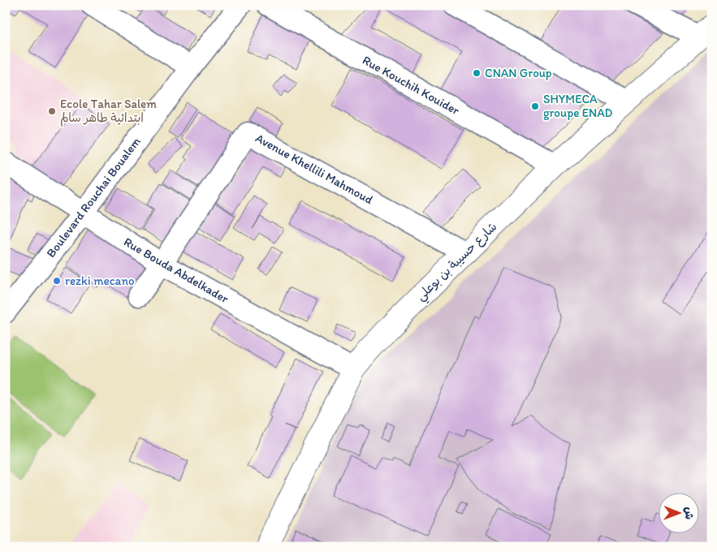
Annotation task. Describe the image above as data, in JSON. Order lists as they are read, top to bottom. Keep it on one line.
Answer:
{"streets":{"main road":["شارع حسيبة بن بوعلي"],"street":["Rue Kouchih Kouider","Avenue Khellili Mahmoud","Boulevard Rouchai Boualem","Rue Bouda Abdelkader"]},"crossings":[["Rue Kouchih Kouider","شارع حسيبة بن بوعلي"],["Avenue Khellili Mahmoud","شارع حسيبة بن بوعلي"],["Avenue Khellili Mahmoud","Rue Bouda Abdelkader"],["Boulevard Rouchai Boualem","Rue Bouda Abdelkader"],["شارع حسيبة بن بوعلي","Rue Bouda Abdelkader"]],"places":["CNAN Group","SHYMECA groupe ENAD","Ecole Tahar Salem ابتدائية طاهر سالم","rezki mecano"],"north":"right"}
